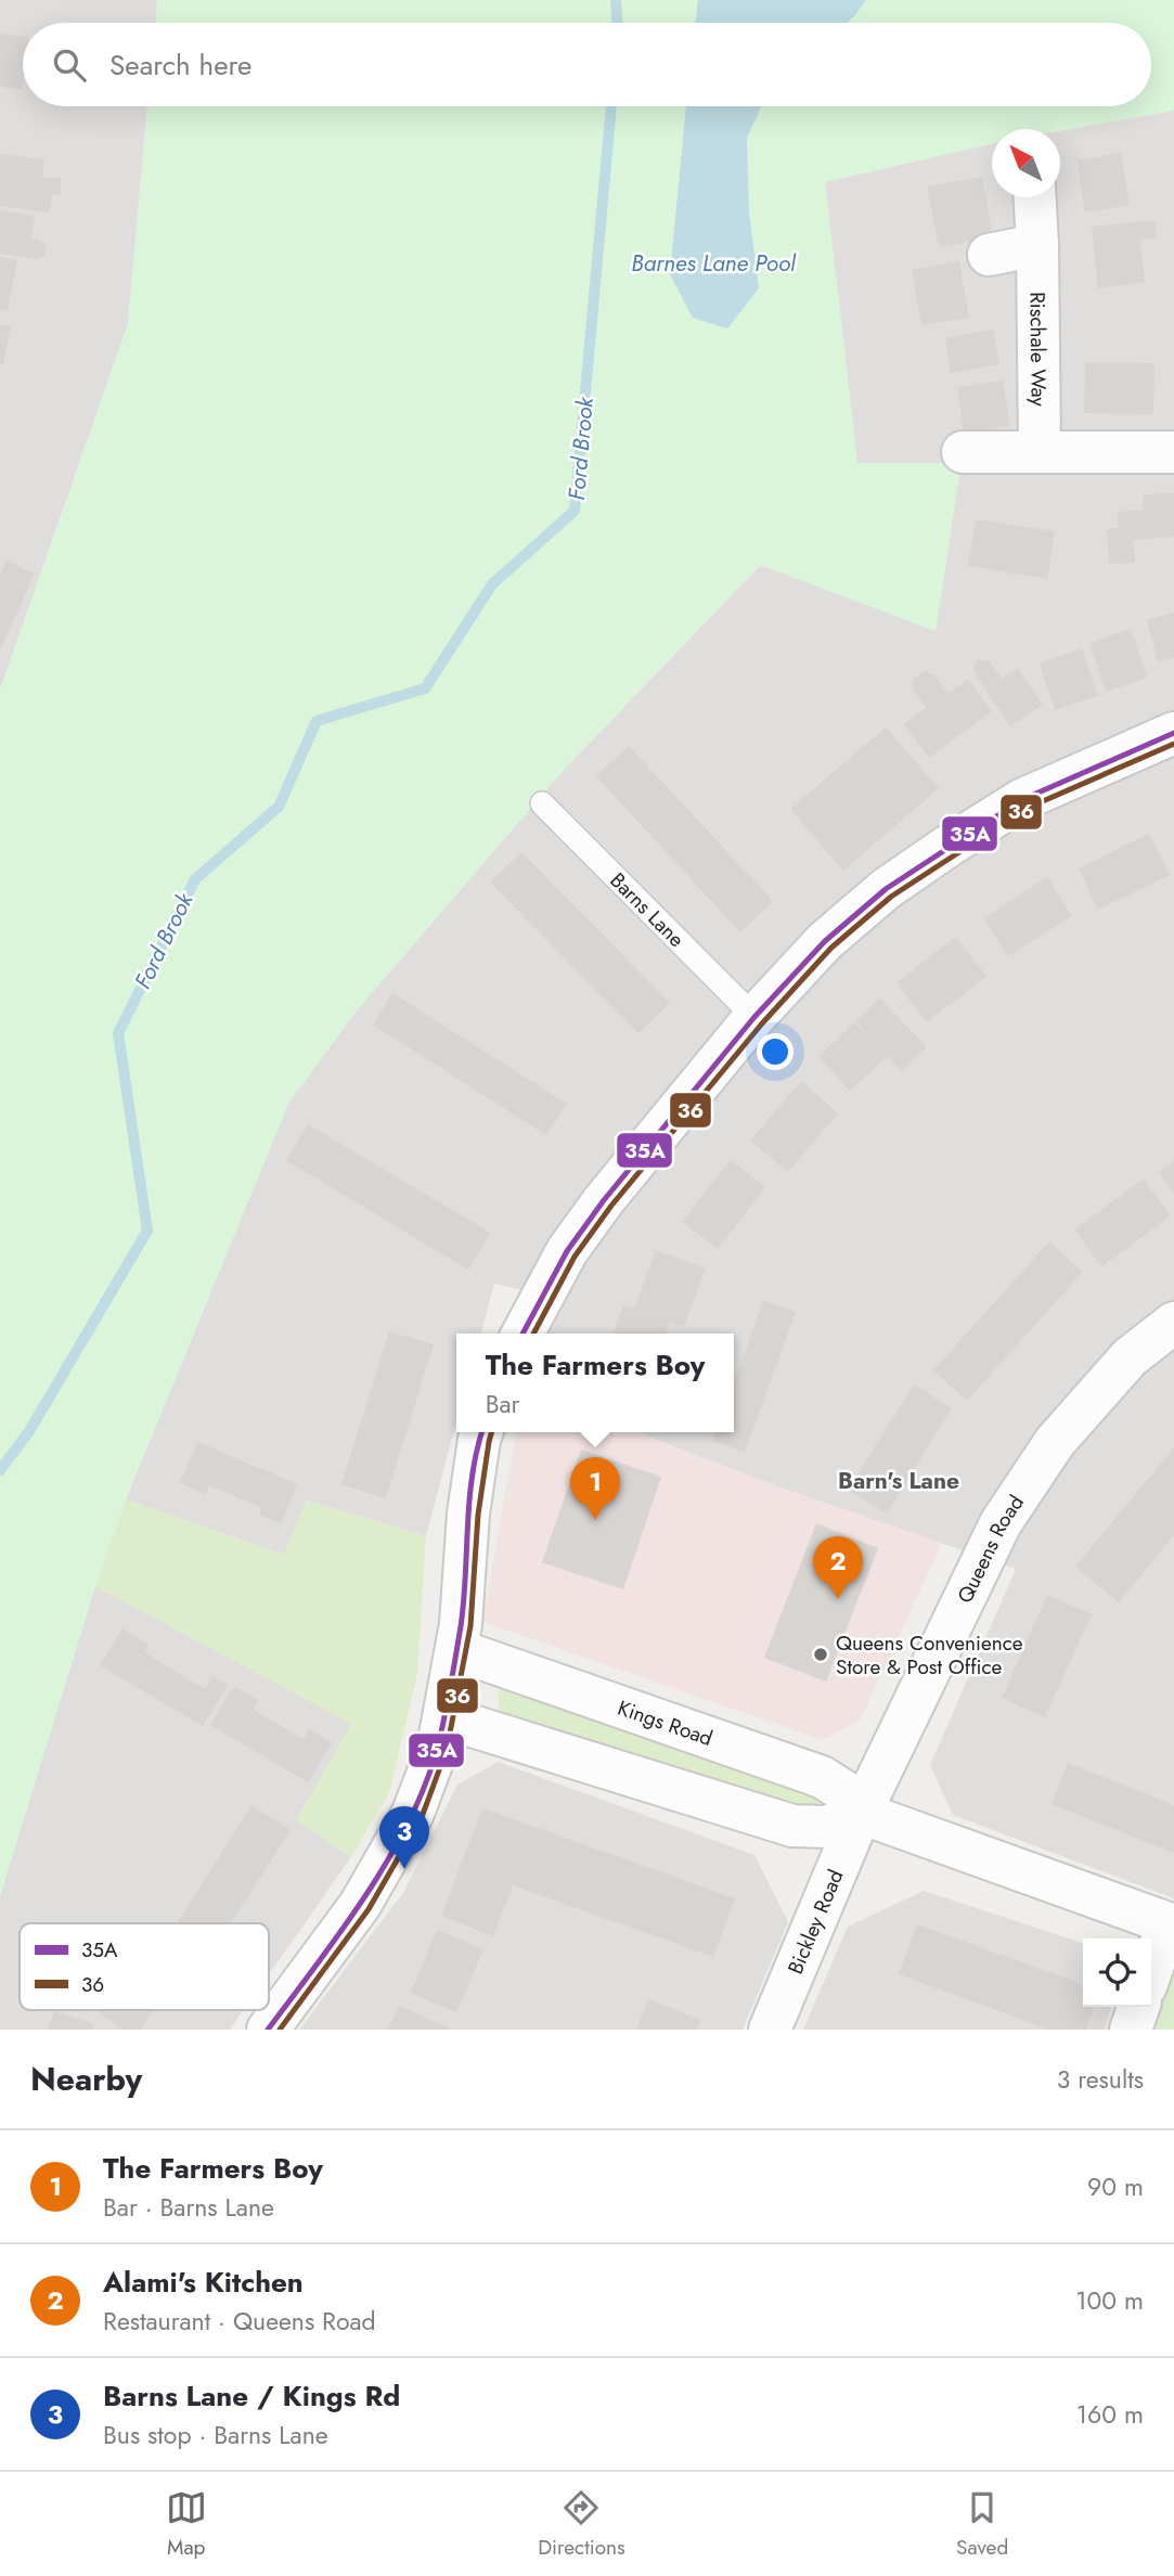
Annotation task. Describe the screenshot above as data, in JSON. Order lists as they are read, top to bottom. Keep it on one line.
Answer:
{"streets":{"street":["Rischale Way","Queens Road","Kings Road","Bickley Road"],"lane":["Barns Lane"]},"crossings":[["Queens Road","Kings Road"],["Queens Road","Bickley Road"],["Kings Road","Bickley Road"]],"districts":["Barn's Lane"],"water":["Barnes Lane Pool","Ford Brook"],"places":["Queens Convenience Store & Post Office"],"lines":["transit line 35A","transit line 36"],"legend":["35A","36"],"north":"top left","page":{"search":"Search here","popup":["The Farmers Boy","Bar"],"pins":["1","2","3"],"heading":["Nearby","3 results"],"list":[{"mark":"1","name":"The Farmers Boy","note":"Bar · Barns Lane","value":"90 m"},{"mark":"2","name":"Alami's Kitchen","note":"Restaurant · Queens Road","value":"100 m"},{"mark":"3","name":"Barns Lane / Kings Rd","note":"Bus stop · Barns Lane","value":"160 m"}],"nav":["Map","Directions","Saved"]}}
